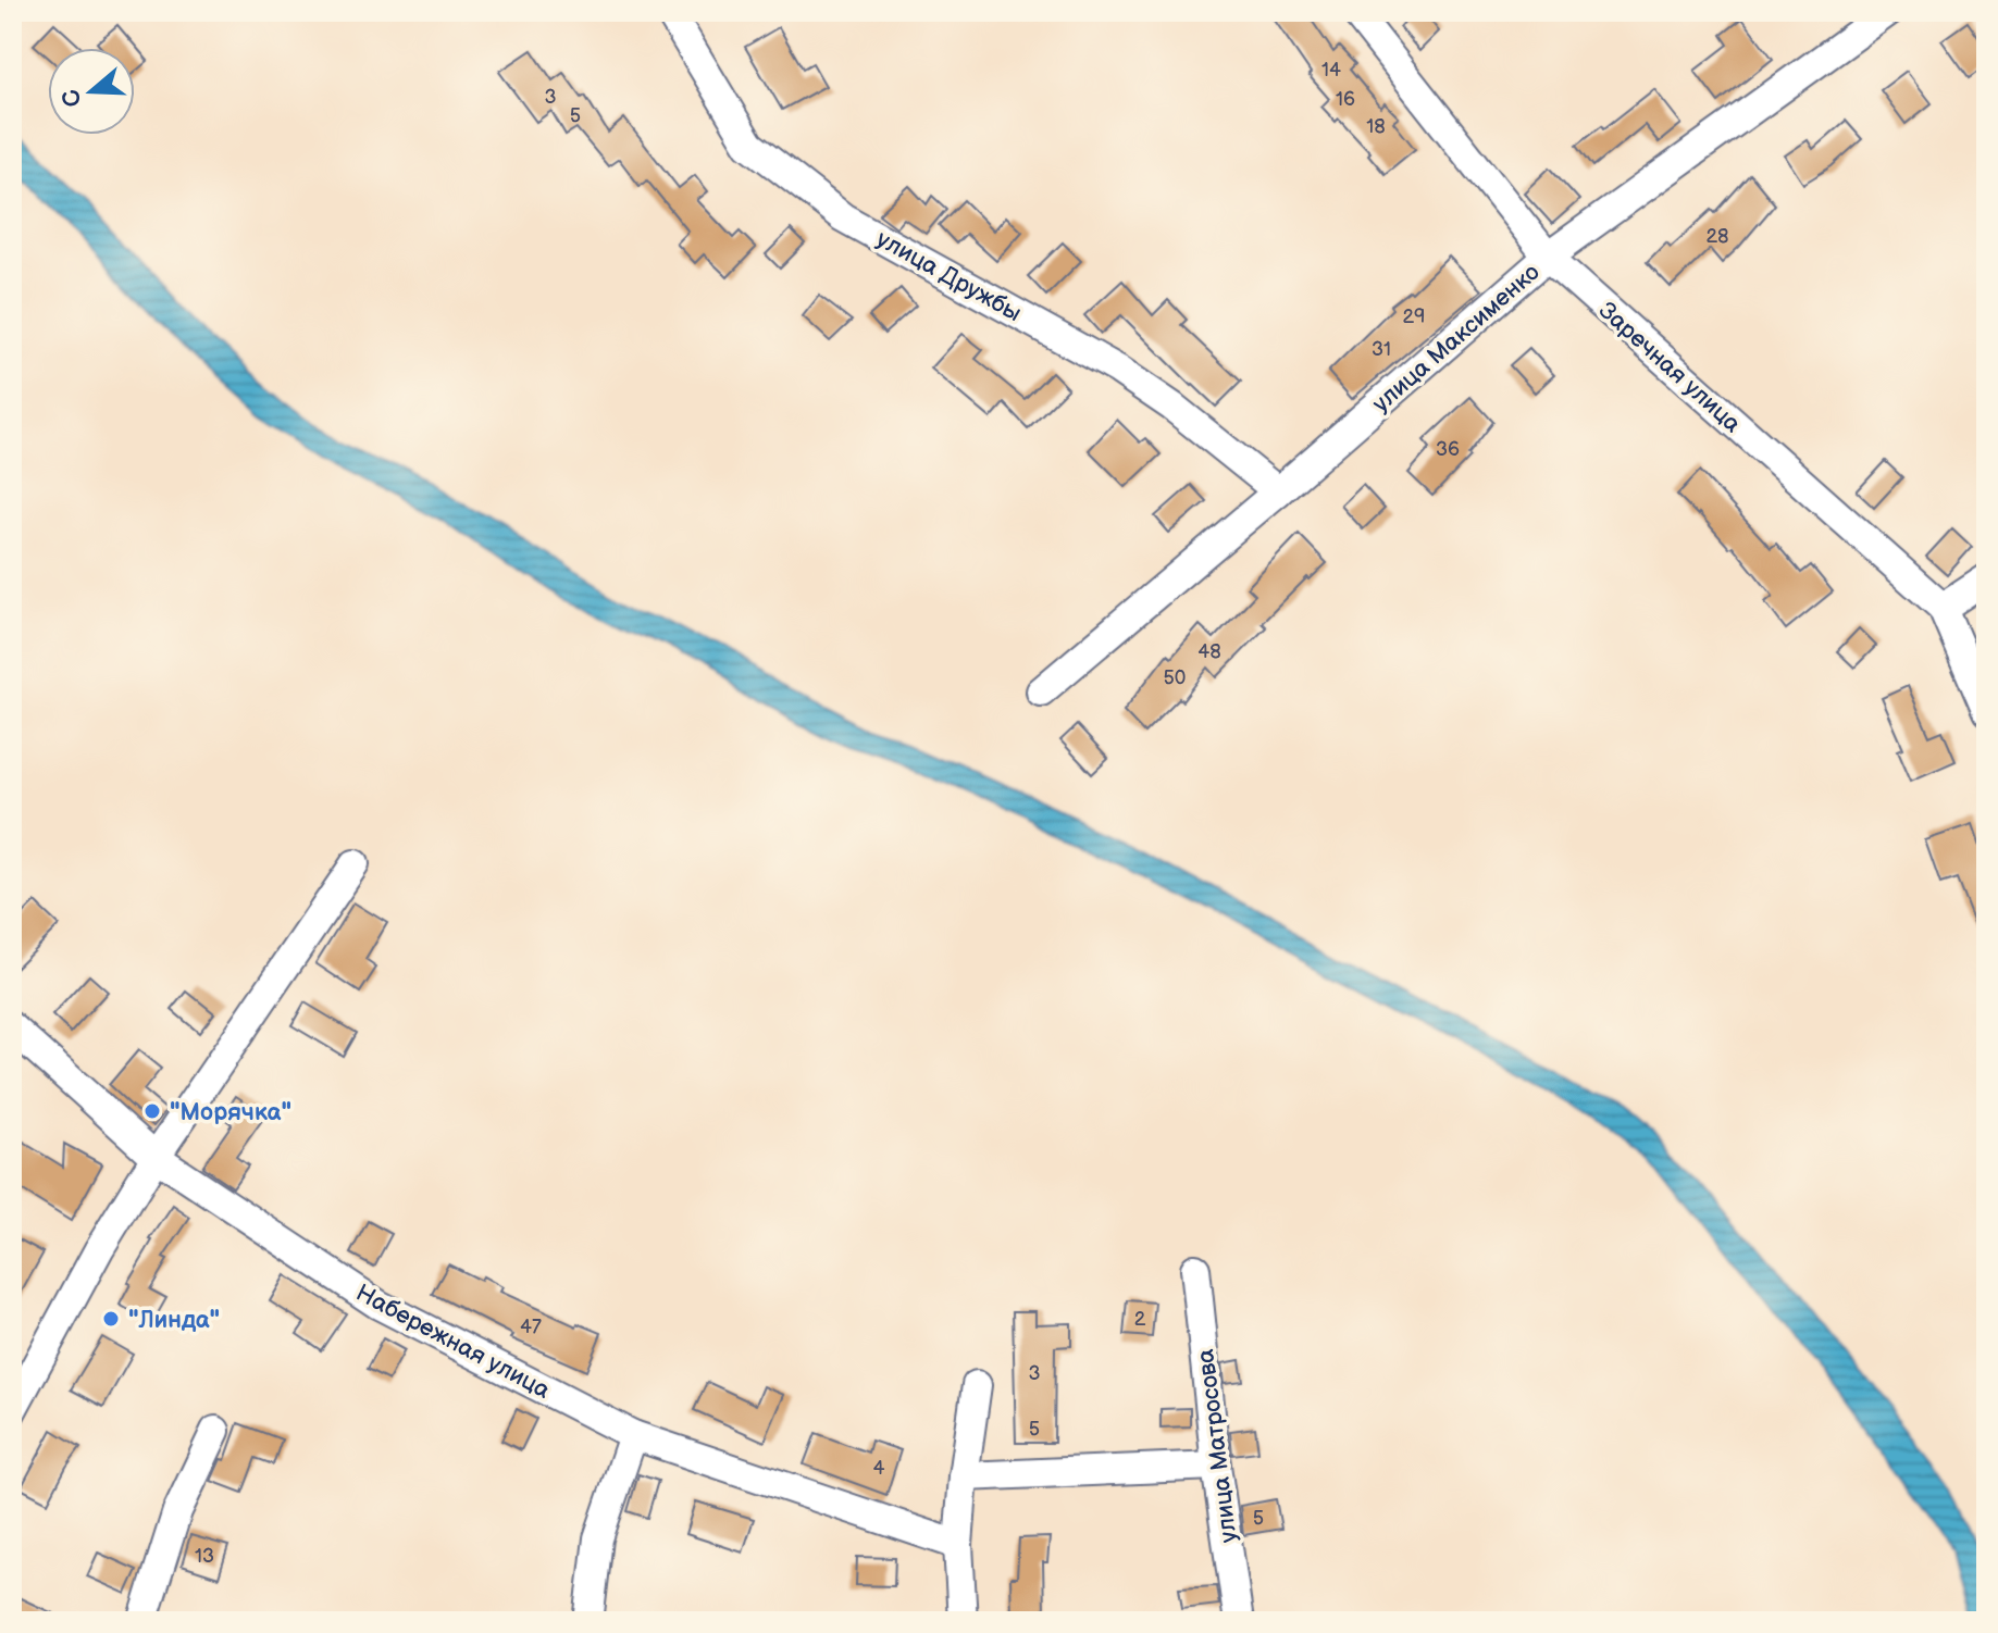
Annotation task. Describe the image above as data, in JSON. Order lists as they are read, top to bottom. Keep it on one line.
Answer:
{"streets":{"street":["улица Дружбы","улица Максименко","Заречная улица","Набережная улица","улица Матросова"]},"crossings":[["улица Дружбы","улица Максименко"],["улица Максименко","Заречная улица"]],"places":["\"Морячка\"","\"Линда\""],"house_numbers":["14","3","16","5","18","28","29","31","36","48","50","2","47","3","5","4","5","13"],"north":"left"}
